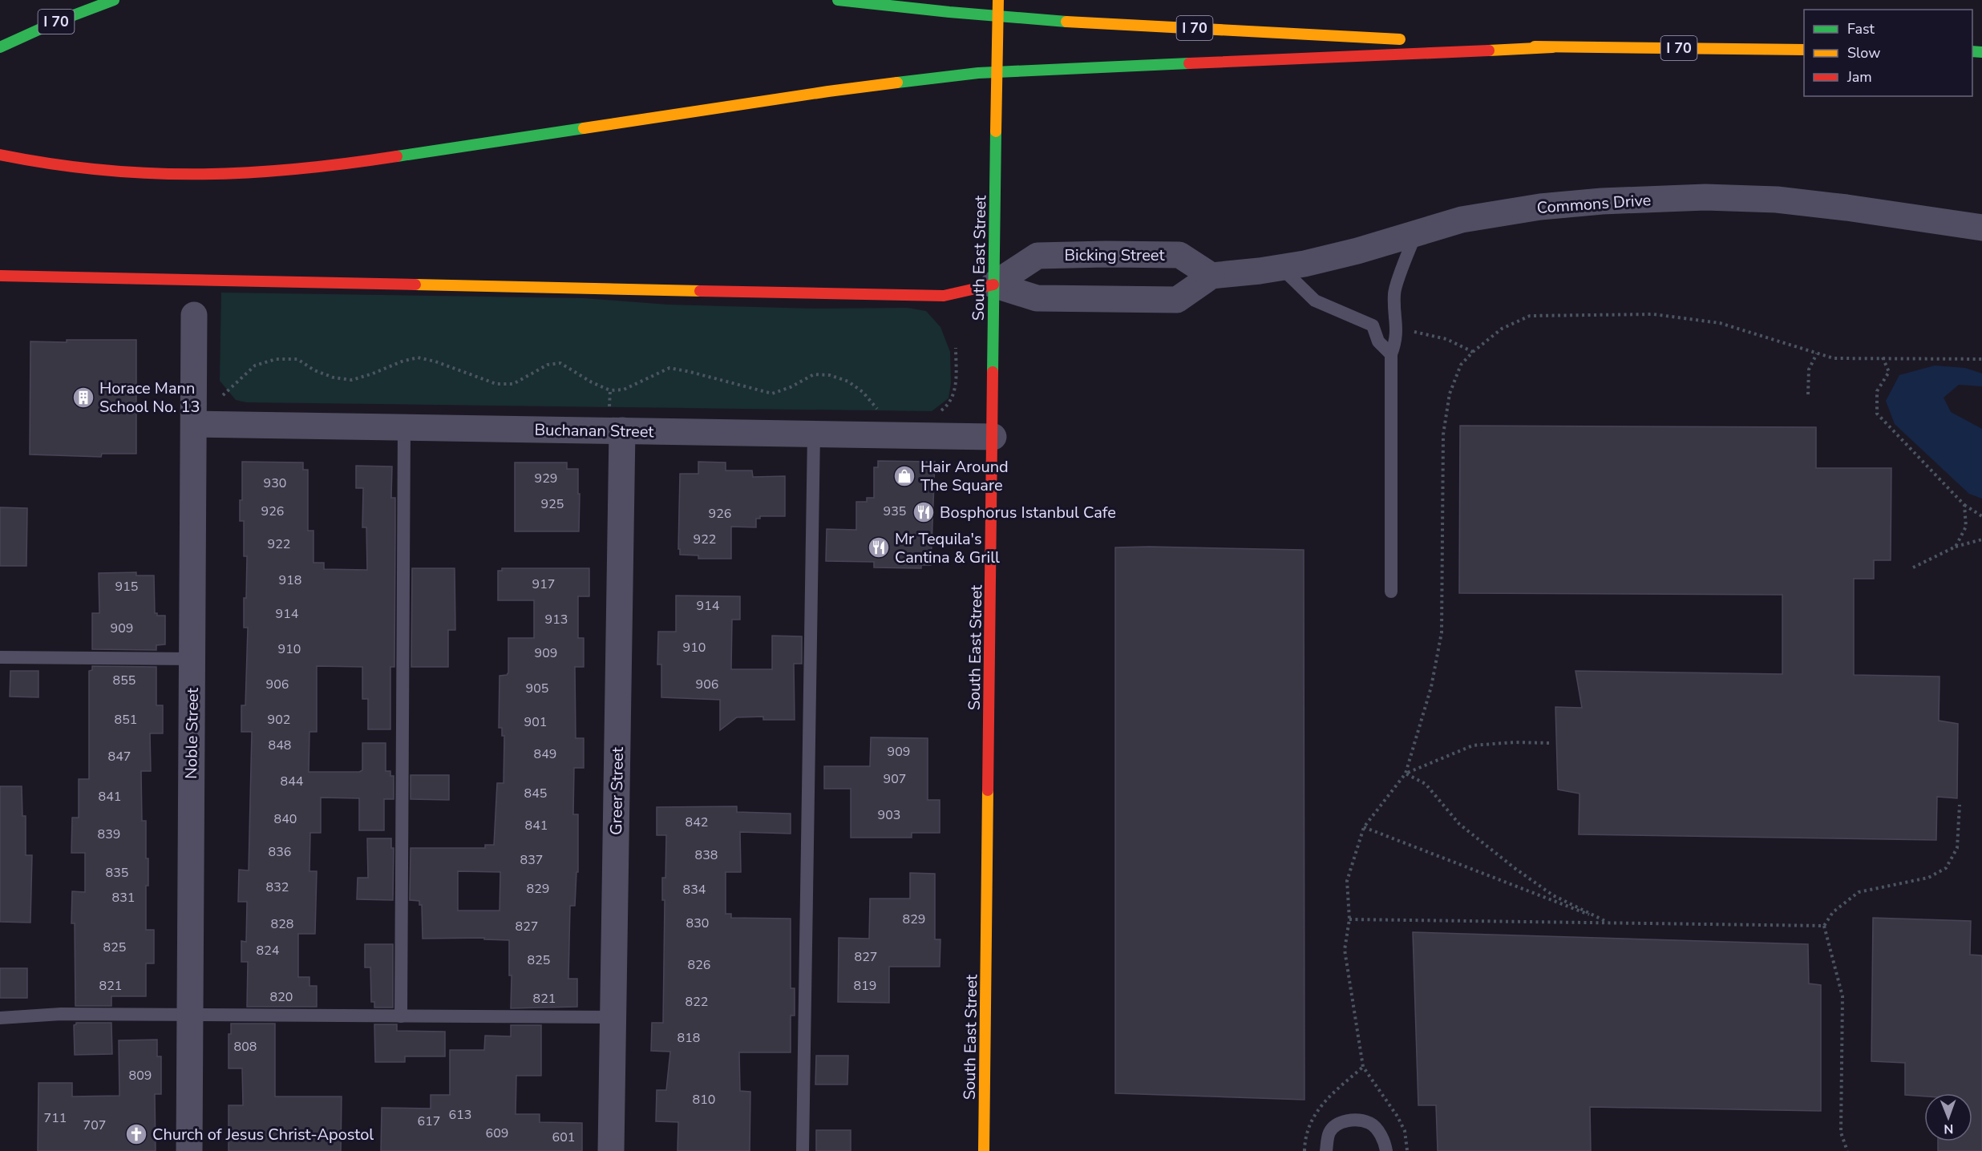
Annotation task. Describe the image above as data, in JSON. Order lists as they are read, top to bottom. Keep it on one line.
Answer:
{"streets":{"main road":["I 70","South East Street"],"street":["Commons Drive","Bicking Street","Buchanan Street","Noble Street","Greer Street"]},"crossings":[["Commons Drive","Bicking Street"],["Bicking Street","South East Street"],["South East Street","Buchanan Street"],["Buchanan Street","Noble Street"],["Buchanan Street","Greer Street"]],"places":{"building":["Horace Mann School No. 13"],"shop":["Hair Around The Square"],"restaurant":["Bosphorus Istanbul Cafe","Mr Tequila's Cantina & Grill"],"church":["Church of Jesus Christ-Apostol"]},"house_numbers":["929","930","925","926","935","926","922","922","918","917","915","914","914","913","909","910","910","909","855","906","906","905","851","902","901","848","909","849","847","907","844","845","841","903","840","842","841","839","836","838","837","835","832","829","834","831","829","830","828","827","825","824","827","825","826","821","819","820","821","822","818","808","809","810","613","711","617","707","609","601"],"legend":["Fast","Slow","Jam"],"north":"bottom"}
